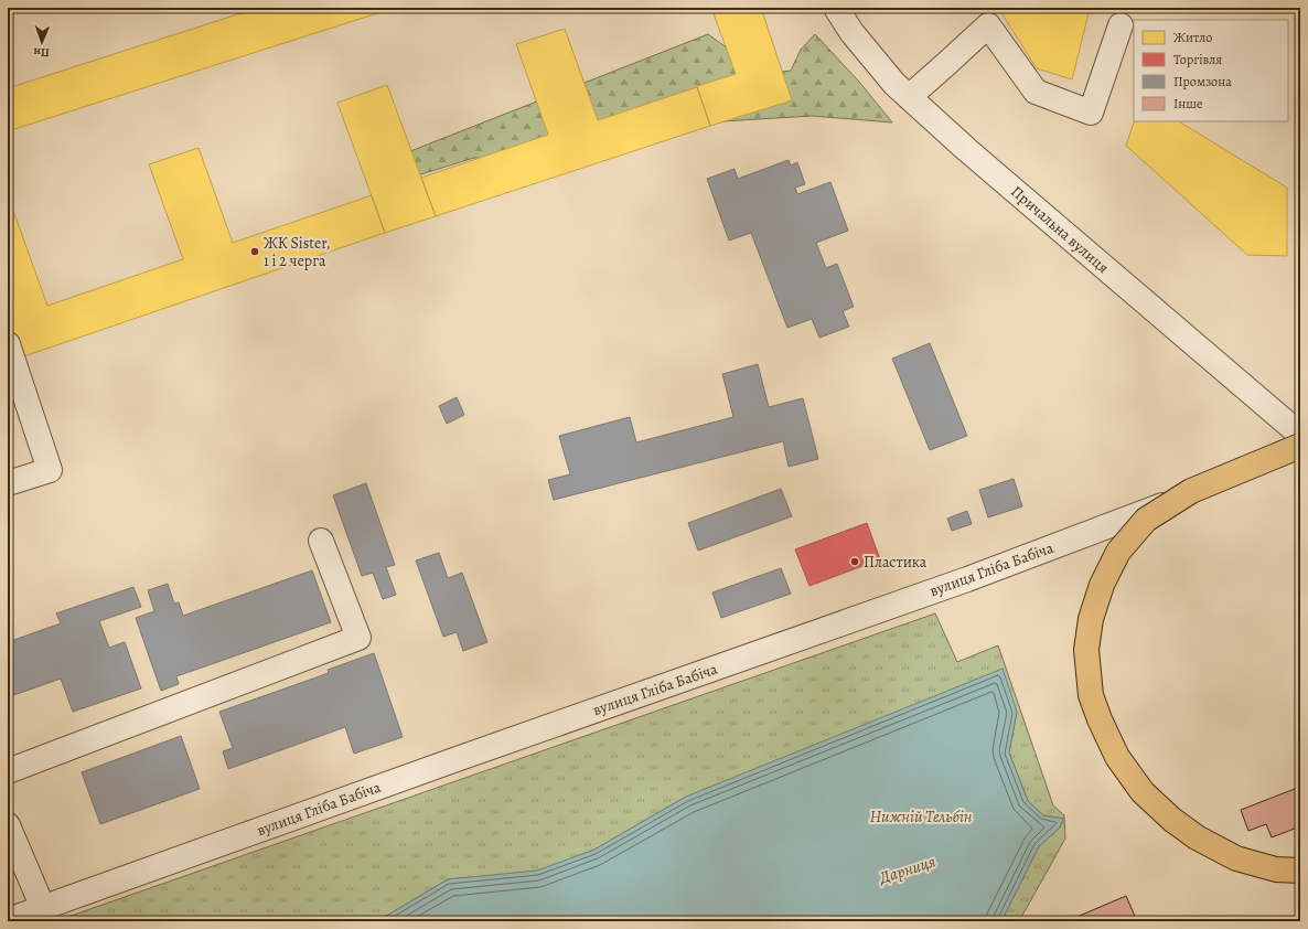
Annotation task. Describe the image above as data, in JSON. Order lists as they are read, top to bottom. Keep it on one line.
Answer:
{"streets":{"street":["Причальна вулиця","вулиця Гліба Бабіча"]},"water":["Нижній Тельбін","Дарниця"],"places":["ЖК Sister, 1 і 2 черга","Пластика"],"legend":["Житло","Торгівля","Промзона","Інше"],"north":"bottom"}
